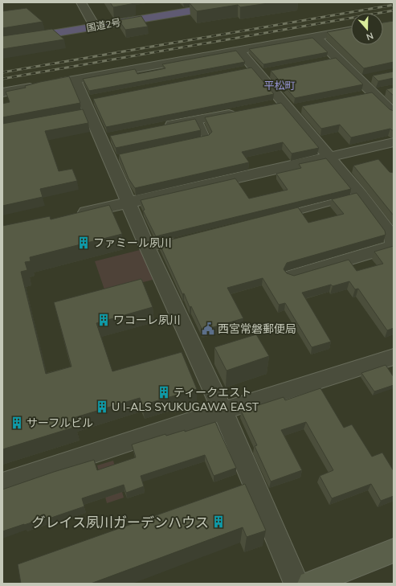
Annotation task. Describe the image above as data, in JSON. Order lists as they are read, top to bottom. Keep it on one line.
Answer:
{"streets":{"highway":["国道2号"]},"districts":["平松町"],"places":{"building":["ファミール夙川","ワコーレ夙川","ティークエスト","U I-ALS SYUKUGAWA EAST","サーフルビル","グレイス夙川ガーデンハウス"],"public building":["西宮常磐郵便局"]},"north":"bottom"}
